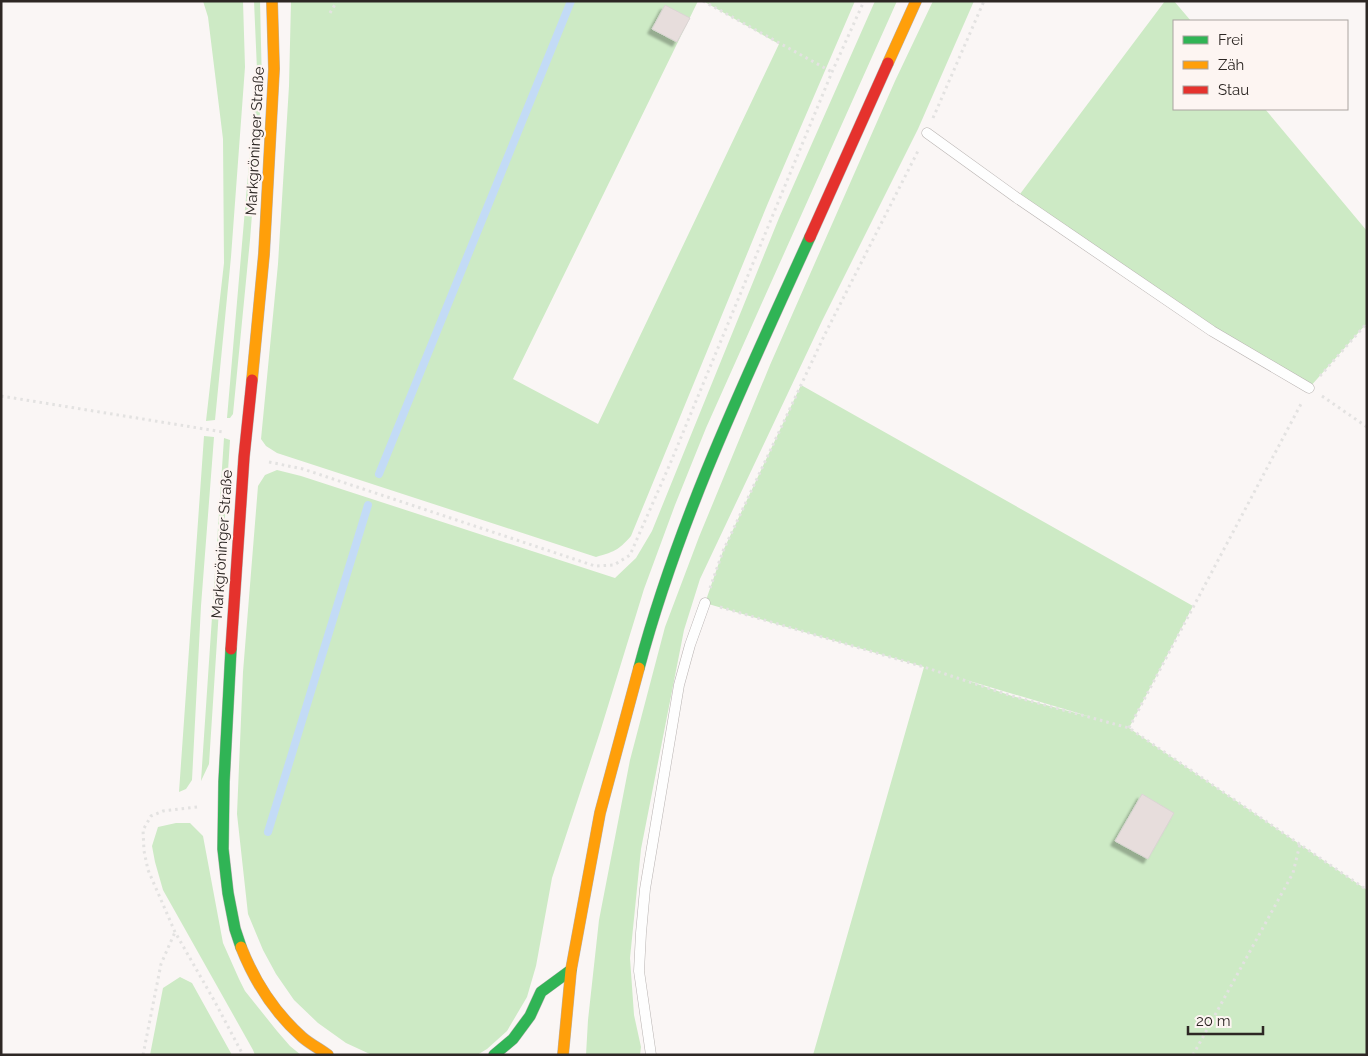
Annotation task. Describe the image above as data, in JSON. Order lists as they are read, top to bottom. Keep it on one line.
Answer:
{"streets":{"street":["Markgröninger Straße"]},"legend":["Frei","Zäh","Stau"],"scale_bar":"20 m"}
